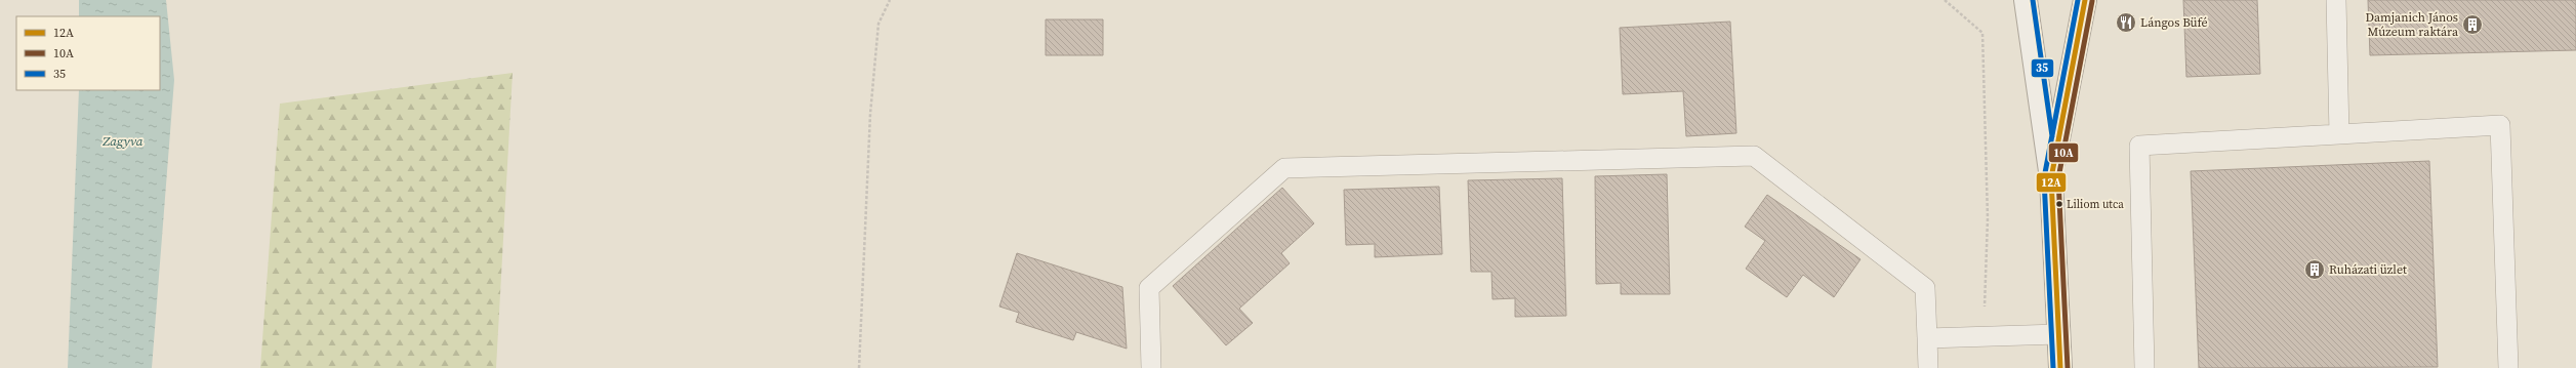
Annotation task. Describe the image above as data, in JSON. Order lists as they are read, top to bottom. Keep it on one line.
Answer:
{"water":["Zagyva"],"places":{"restaurant":["Lángos Büfé"],"building":["Damjanich János Múzeum raktára","Ruházati üzlet"],"other":["Liliom utca"]},"lines":["transit line 12A","transit line 35","transit line 10A"],"legend":["12A","10A","35"]}
